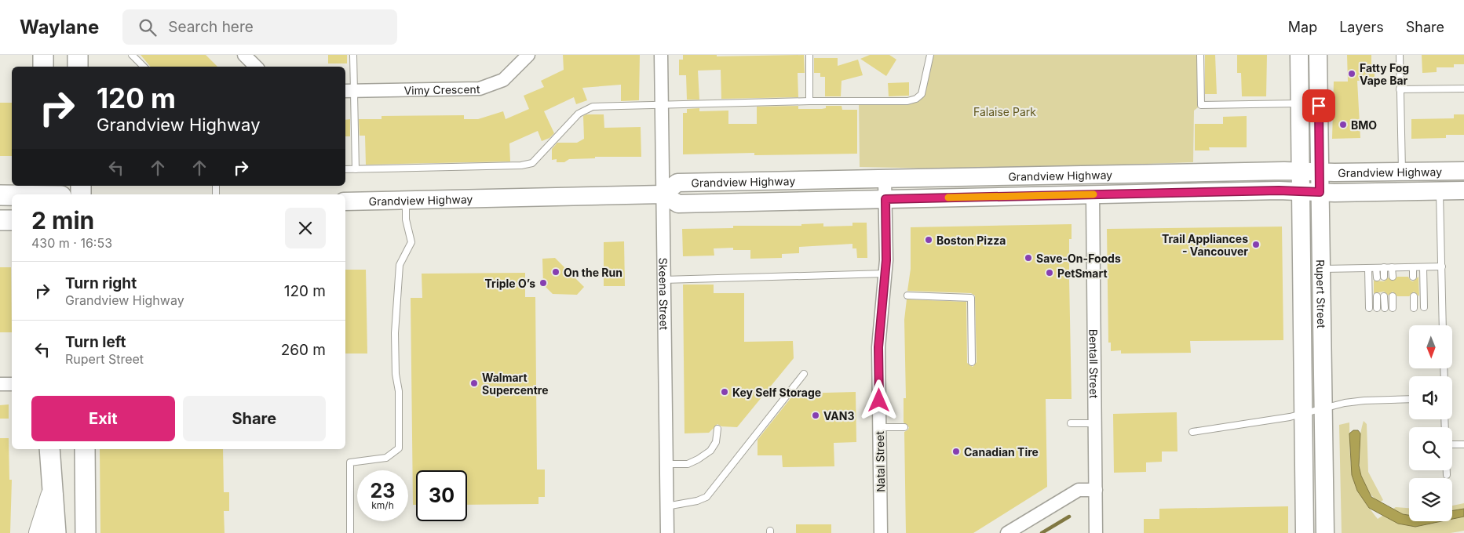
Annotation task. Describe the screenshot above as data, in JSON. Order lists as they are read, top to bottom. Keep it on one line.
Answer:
{"streets":{"main road":["Grandview Highway","Rupert Street"],"street":["Vimy Crescent","Skeena Street","Bentall Street","Natal Street"]},"crossings":[["Grandview Highway","Skeena Street"],["Grandview Highway","Rupert Street"],["Grandview Highway","Bentall Street"],["Grandview Highway","Natal Street"]],"parks":["Falaise Park"],"places":["Fatty Fog Vape Bar","BMO","Boston Pizza","Trail Appliances - Vancouver","Save-On-Foods","On the Run","PetSmart","Triple O’s","Walmart Supercentre","Key Self Storage","VAN3","Canadian Tire"],"north":"bottom","page":{"header":"Waylane","search":"Search here","nav":["Map","Layers","Share"],"turn":["120 m","Grandview Highway"],"heading":["2 min","430 m · 16:53"],"list":[{"name":"Turn right","note":"Grandview Highway","value":"120 m"},{"name":"Turn left","note":"Rupert Street","value":"260 m"}],"buttons":["Exit","Share"],"speed":"23 km/h","limit":"30"}}
